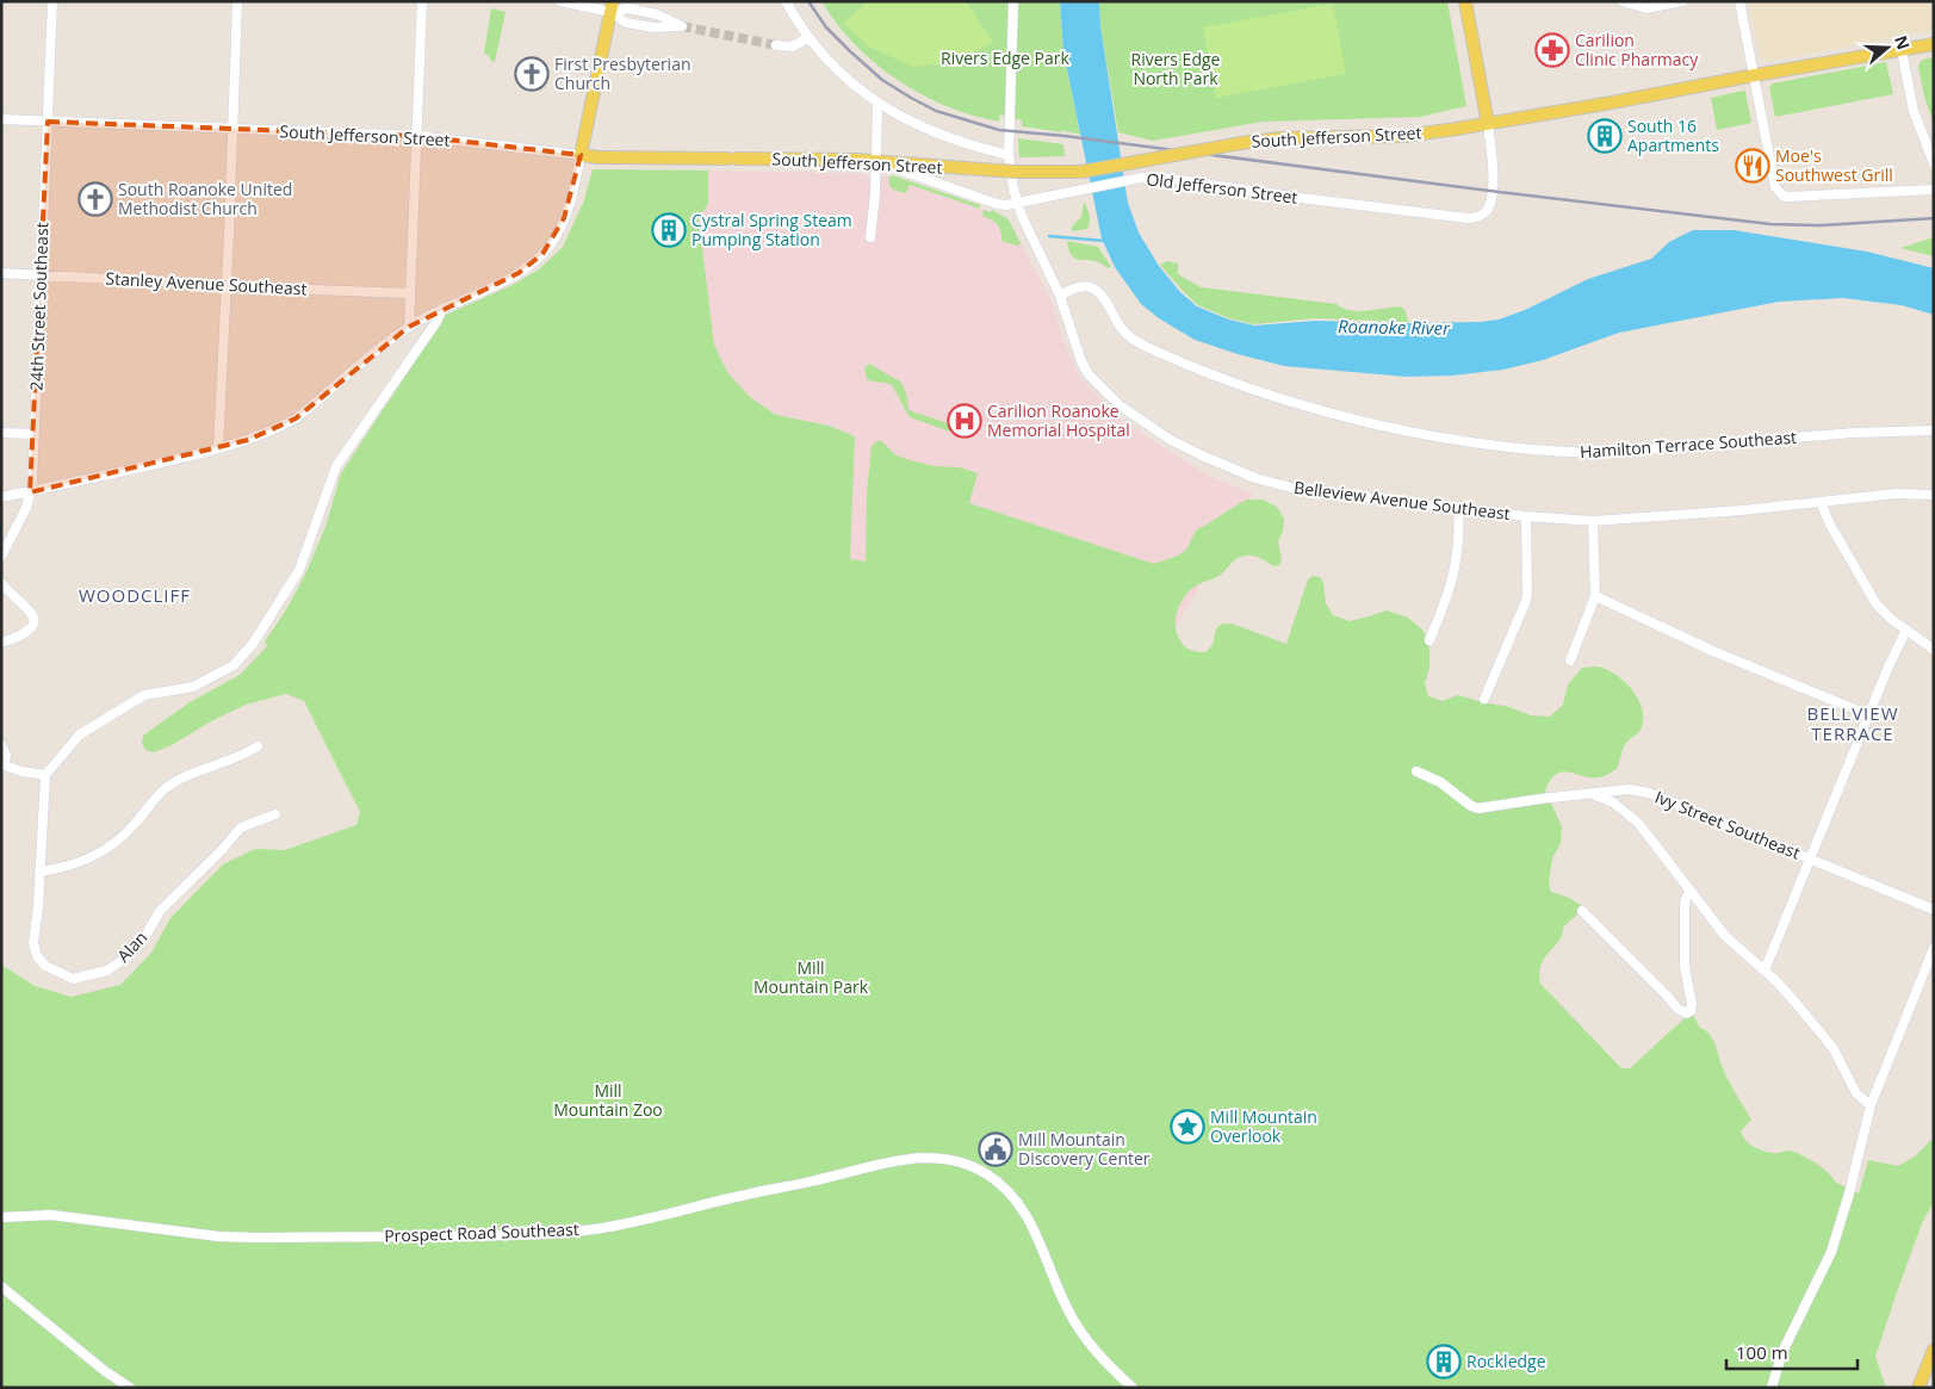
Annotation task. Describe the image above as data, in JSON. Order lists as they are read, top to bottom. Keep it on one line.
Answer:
{"streets":{"main road":["South Jefferson Street"],"street":["Old Jefferson Street","Stanley Avenue Southeast","24th Street Southeast","Hamilton Terrace Southeast","Belleview Avenue Southeast","Ivy Street Southeast","Alan","Prospect Road Southeast"]},"crossings":[["South Jefferson Street","Old Jefferson Street"],["South Jefferson Street","24th Street Southeast"],["Old Jefferson Street","Belleview Avenue Southeast"],["Stanley Avenue Southeast","24th Street Southeast"],["Hamilton Terrace Southeast","Belleview Avenue Southeast"]],"districts":["WOODCLIFF","BELLVIEW TERRACE"],"water":["Roanoke River"],"parks":["Rivers Edge Park","Rivers Edge North Park","Mill Mountain Park","Mill Mountain Zoo"],"places":{"pharmacy":["Carilion Clinic Pharmacy"],"church":["First Presbyterian Church","South Roanoke United Methodist Church"],"building":["South 16 Apartments","Cystral Spring Steam Pumping Station","Rockledge"],"restaurant":["Moe's Southwest Grill"],"hospital":["Carilion Roanoke Memorial Hospital"],"place":["Mill Mountain Overlook"],"public building":["Mill Mountain Discovery Center"]},"scale_bar":"100 m","north":"right"}
